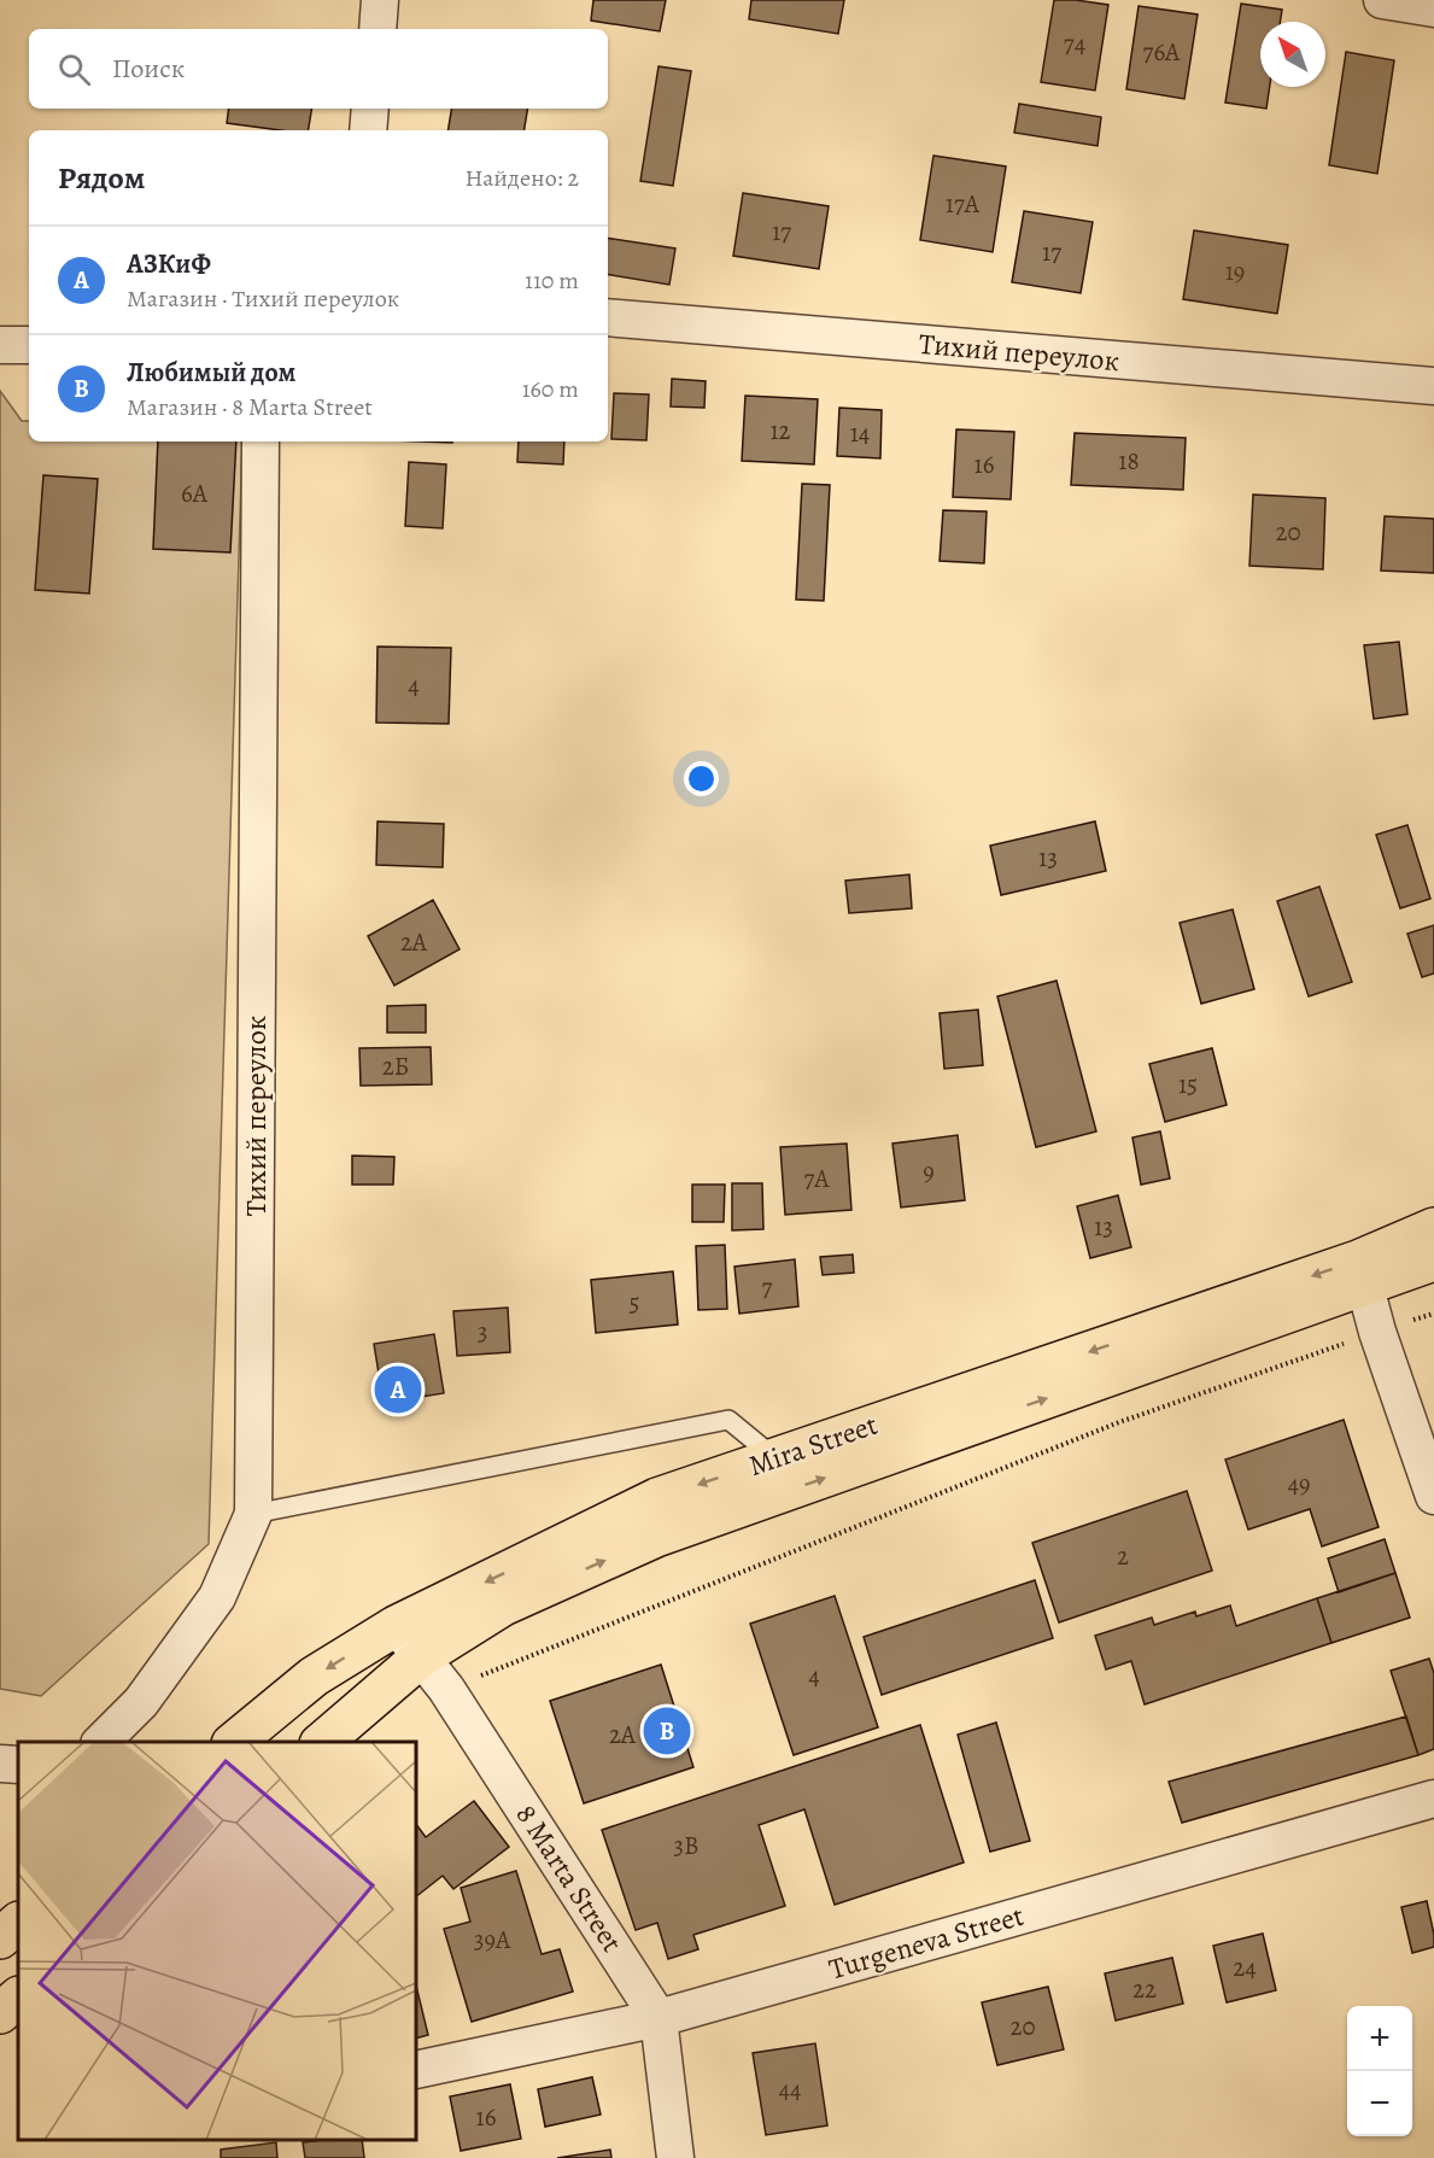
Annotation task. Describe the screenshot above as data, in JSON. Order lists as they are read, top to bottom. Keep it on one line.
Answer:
{"streets":{"main road":["Mira Street"],"street":["Тихий переулок","8 Marta Street","Turgeneva Street"]},"crossings":[["Mira Street","8 Marta Street"],["8 Marta Street","Turgeneva Street"]],"house_numbers":["74","76А","17А","17","17","19","12","14","18","16","6А","20","4","13","2А","2Б","15","9","7А","13","7","5","3","49","2","4","2А","3В","39А","24","22","20","44","16"],"north":"top left","page":{"search":"Поиск","heading":["Рядом","Найдено: 2"],"list":[{"mark":"A","name":"АЗКиФ","note":"Магазин · Тихий переулок","value":"110 m"},{"mark":"B","name":"Любимый дом","note":"Магазин · 8 Marta Street","value":"160 m"}],"pins":["A","B"],"map_buttons":["+","−"]}}
